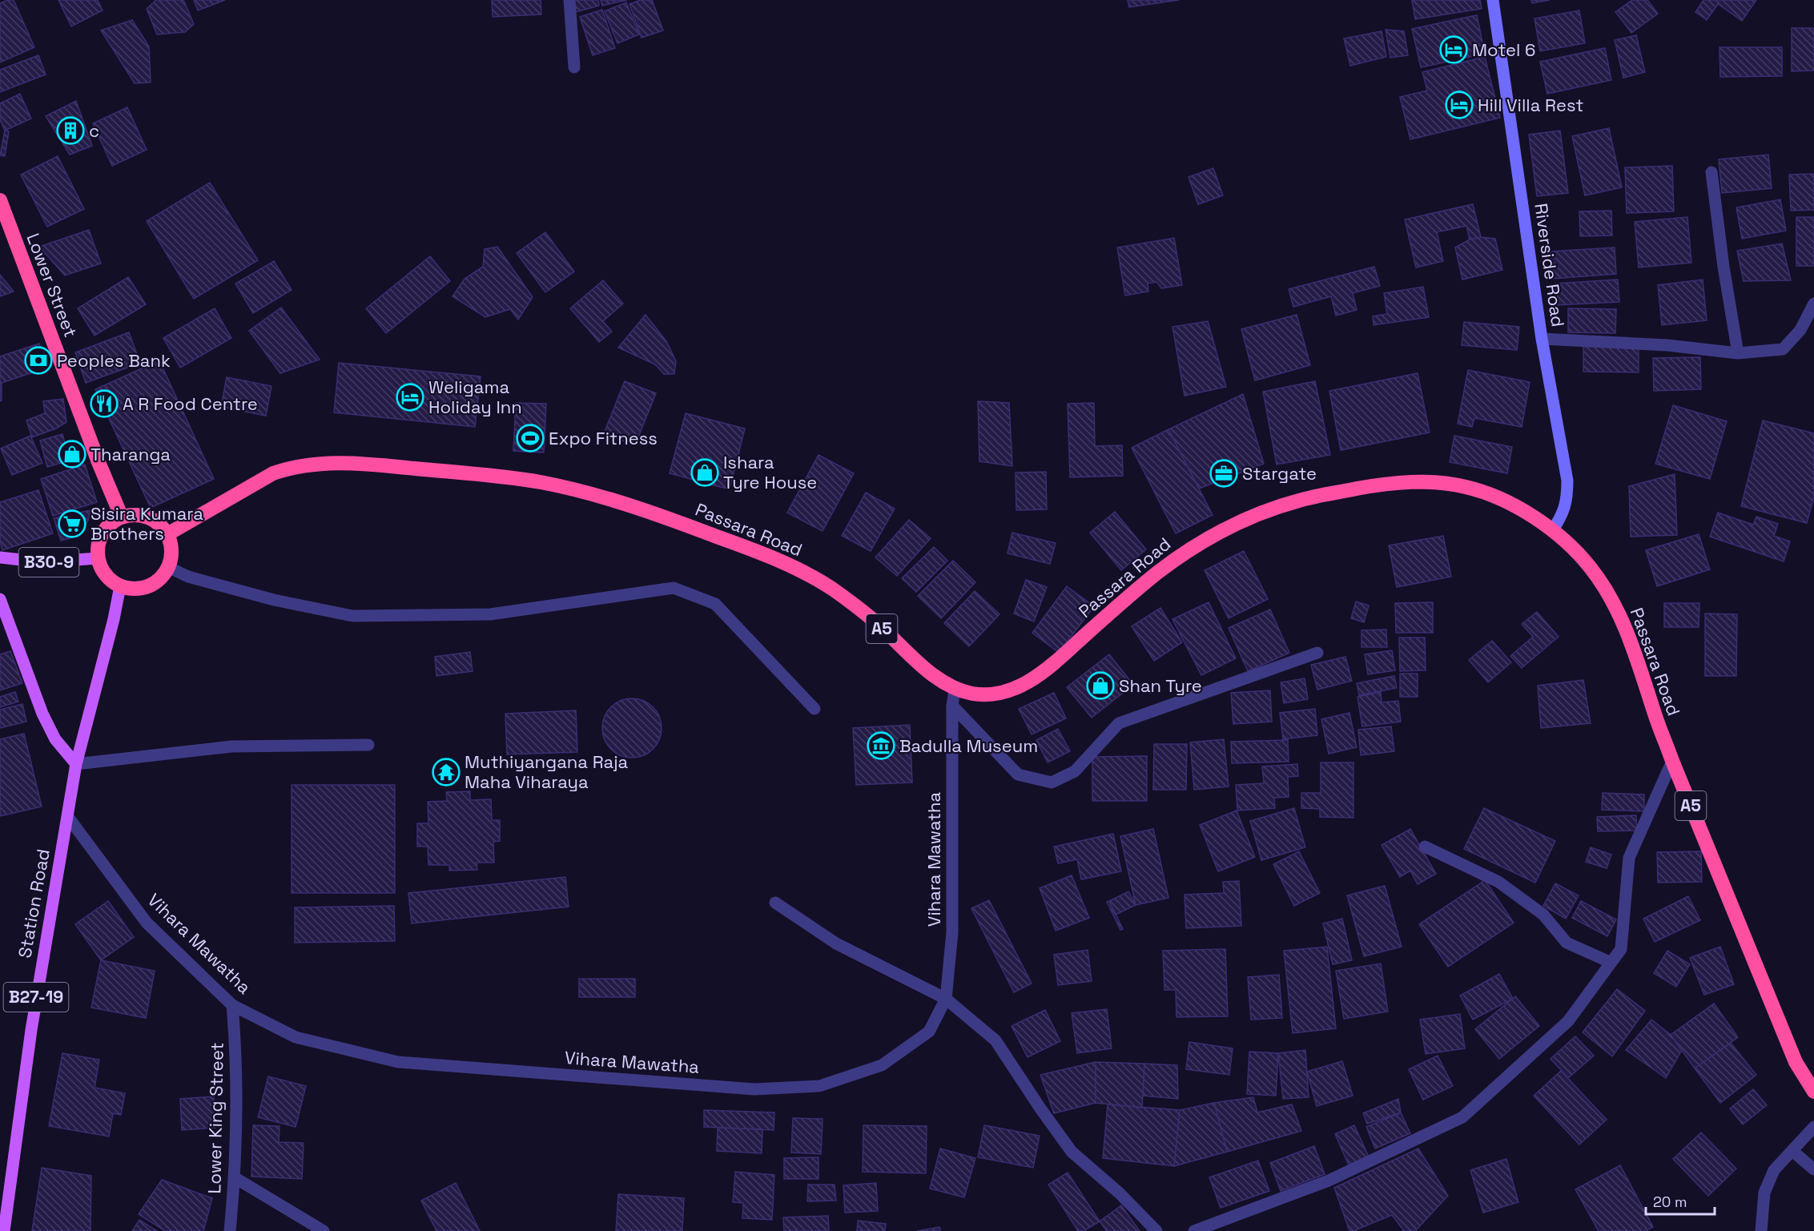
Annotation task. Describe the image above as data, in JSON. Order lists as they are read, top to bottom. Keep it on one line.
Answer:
{"streets":{"highway":["Lower Street","Passara Road","A5"],"main road":["B30-9","Station Road","B27-19"],"street":["Riverside Road","Vihara Mawatha","Lower King Street"]},"crossings":[["Riverside Road","Passara Road"],["Lower Street","Passara Road"],["Lower Street","B30-9"],["Lower Street","Station Road"],["Passara Road","B30-9"],["Passara Road","Vihara Mawatha"],["Passara Road","Station Road"],["B30-9","Station Road"],["Vihara Mawatha","Station Road"],["Vihara Mawatha","Lower King Street"]],"places":{"hotel":["Motel 6","Hill Villa Rest","Weligama Holiday Inn"],"building":["c"],"bank":["Peoples Bank"],"restaurant":["A R Food Centre"],"sports":["Expo Fitness"],"shop":["Tharanga","Ishara Tyre House","Shan Tyre"],"office":["Stargate"],"supermarket":["Sisira Kumara Brothers"],"museum":["Badulla Museum"],"temple":["Muthiyangana Raja Maha Viharaya"]},"scale_bar":"20 m"}
